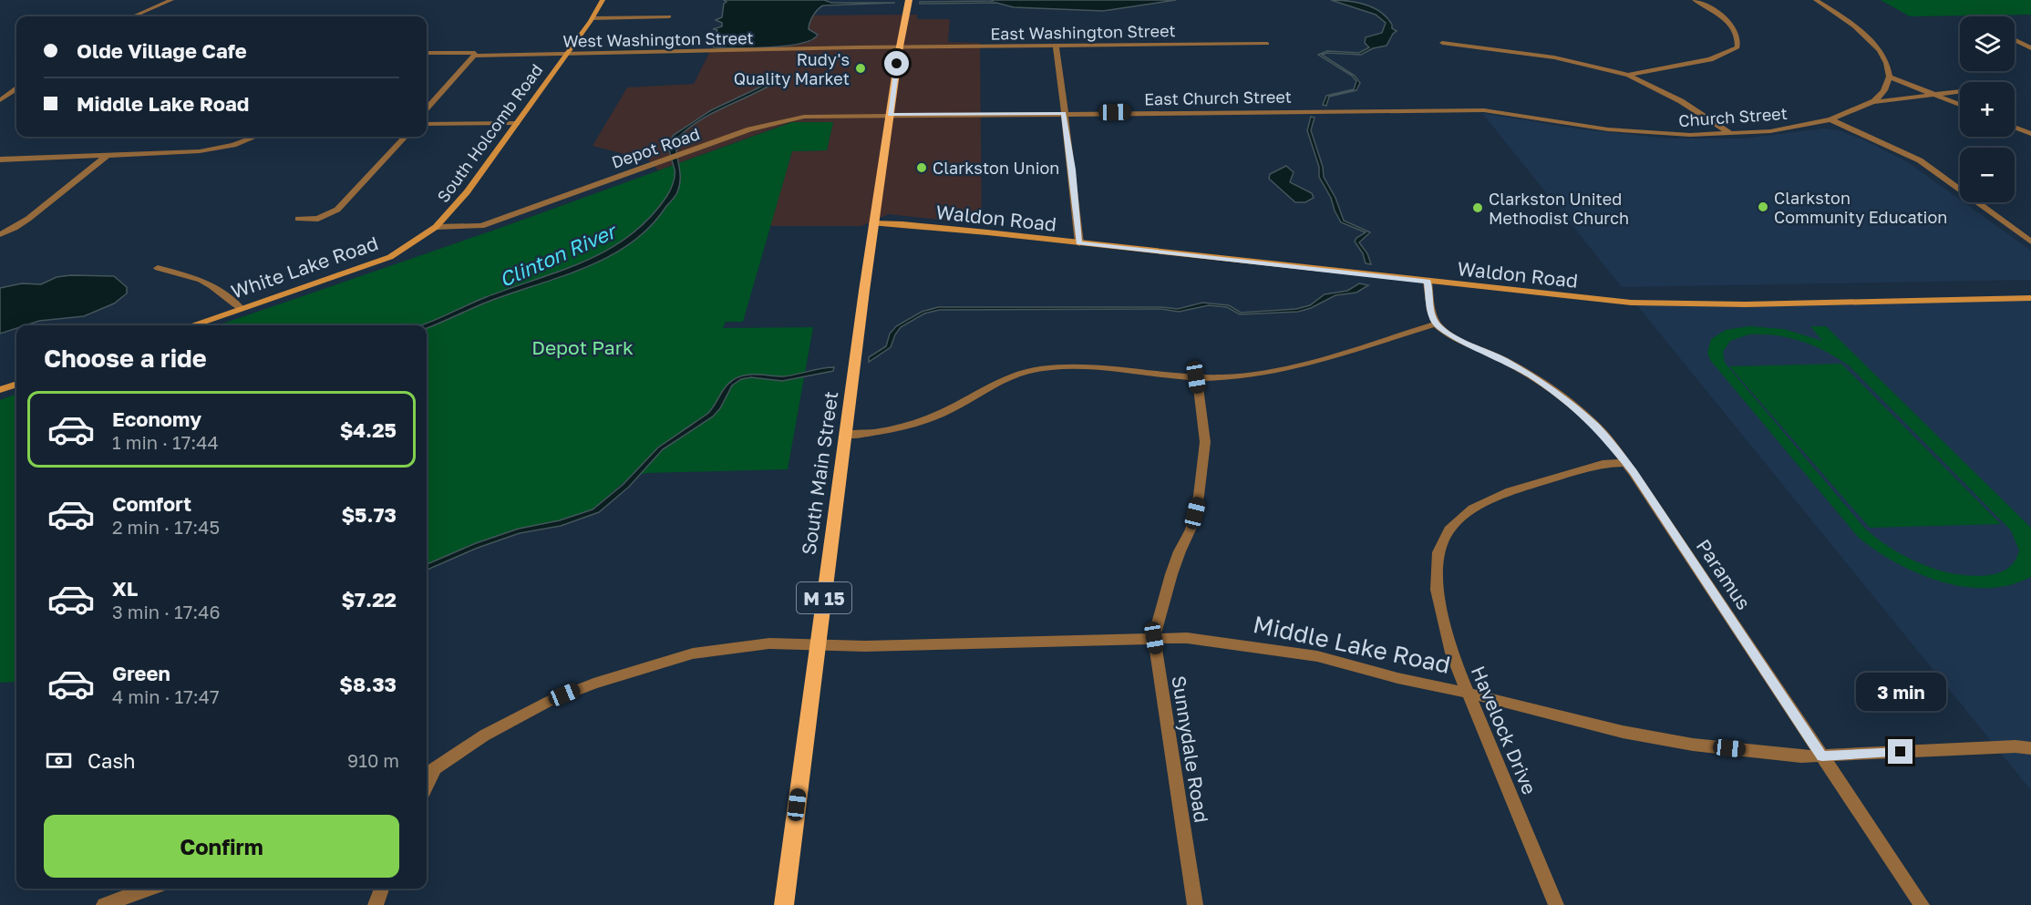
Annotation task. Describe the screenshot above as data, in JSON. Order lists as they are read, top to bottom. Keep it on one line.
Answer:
{"streets":{"main road":["South Main Street","M 15"],"street":["East Washington Street","West Washington Street","East Church Street","Church Street","South Holcomb Road","Depot Road","Waldon Road","White Lake Road","Paramus","Middle Lake Road","Havelock Drive","Sunnydale Road"]},"crossings":[["East Washington Street","West Washington Street"],["East Washington Street","South Main Street"],["East Washington Street","M 15"],["West Washington Street","South Holcomb Road"],["West Washington Street","South Main Street"],["West Washington Street","M 15"],["East Church Street","Church Street"],["East Church Street","Depot Road"],["East Church Street","South Main Street"],["South Holcomb Road","Depot Road"],["South Holcomb Road","White Lake Road"],["Depot Road","White Lake Road"],["Depot Road","South Main Street"],["Waldon Road","South Main Street"],["South Main Street","M 15"],["South Main Street","Middle Lake Road"],["Paramus","Middle Lake Road"],["Paramus","Havelock Drive"],["Middle Lake Road","Havelock Drive"],["Middle Lake Road","Sunnydale Road"]],"water":["Clinton River"],"parks":["Depot Park"],"places":["Rudy's Quality Market","Clarkston Union","Clarkston Community Education","Clarkston United Methodist Church"],"page":{"map_buttons":["+","−"],"banner":["Olde Village Cafe","Middle Lake Road"],"heading":"Choose a ride","list":[{"name":"Economy","note":"1 min · 17:44","value":"$4.25"},{"name":"Comfort","note":"2 min · 17:45","value":"$5.73"},{"name":"XL","note":"3 min · 17:46","value":"$7.22"},{"name":"Green","note":"4 min · 17:47","value":"$8.33"}],"bubble":"3 min","pay":["Cash","910 m"],"buttons":"Confirm"}}
